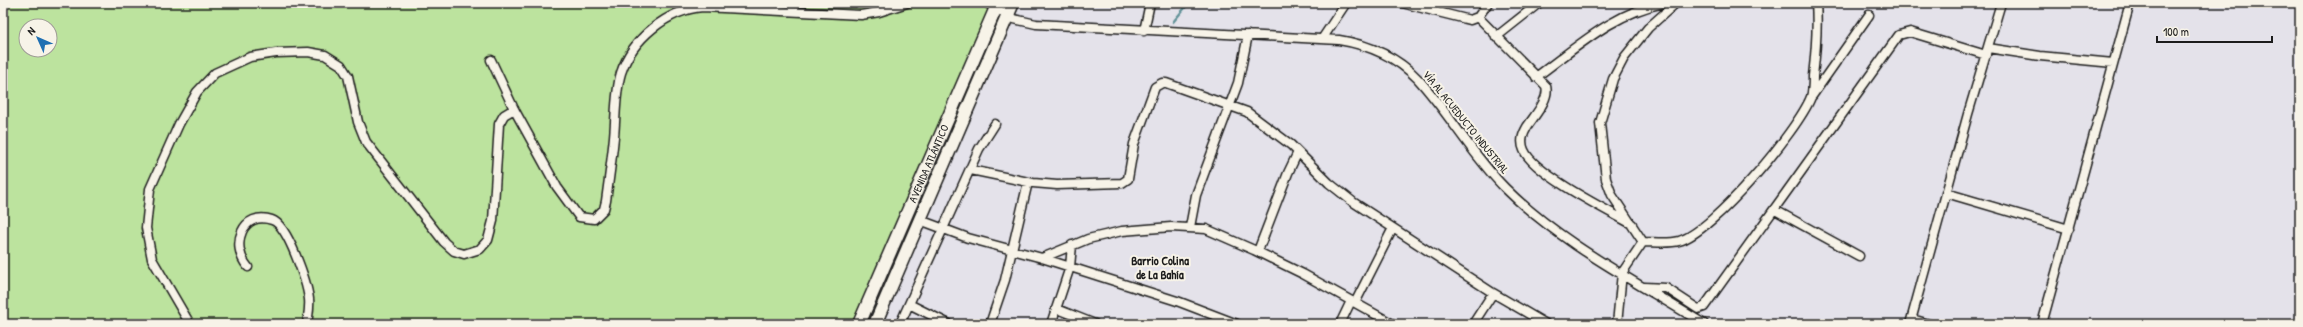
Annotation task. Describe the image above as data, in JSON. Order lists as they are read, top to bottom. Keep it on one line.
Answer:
{"streets":{"main road":["AVENIDA ATLÁNTICO"],"street":["VÍA AL ACUEDUCTO INDUSTRIAL"]},"crossings":[["VÍA AL ACUEDUCTO INDUSTRIAL","AVENIDA ATLÁNTICO"]],"districts":["Barrio Colina de La Bahía"],"scale_bar":"100 m","north":"top left"}
